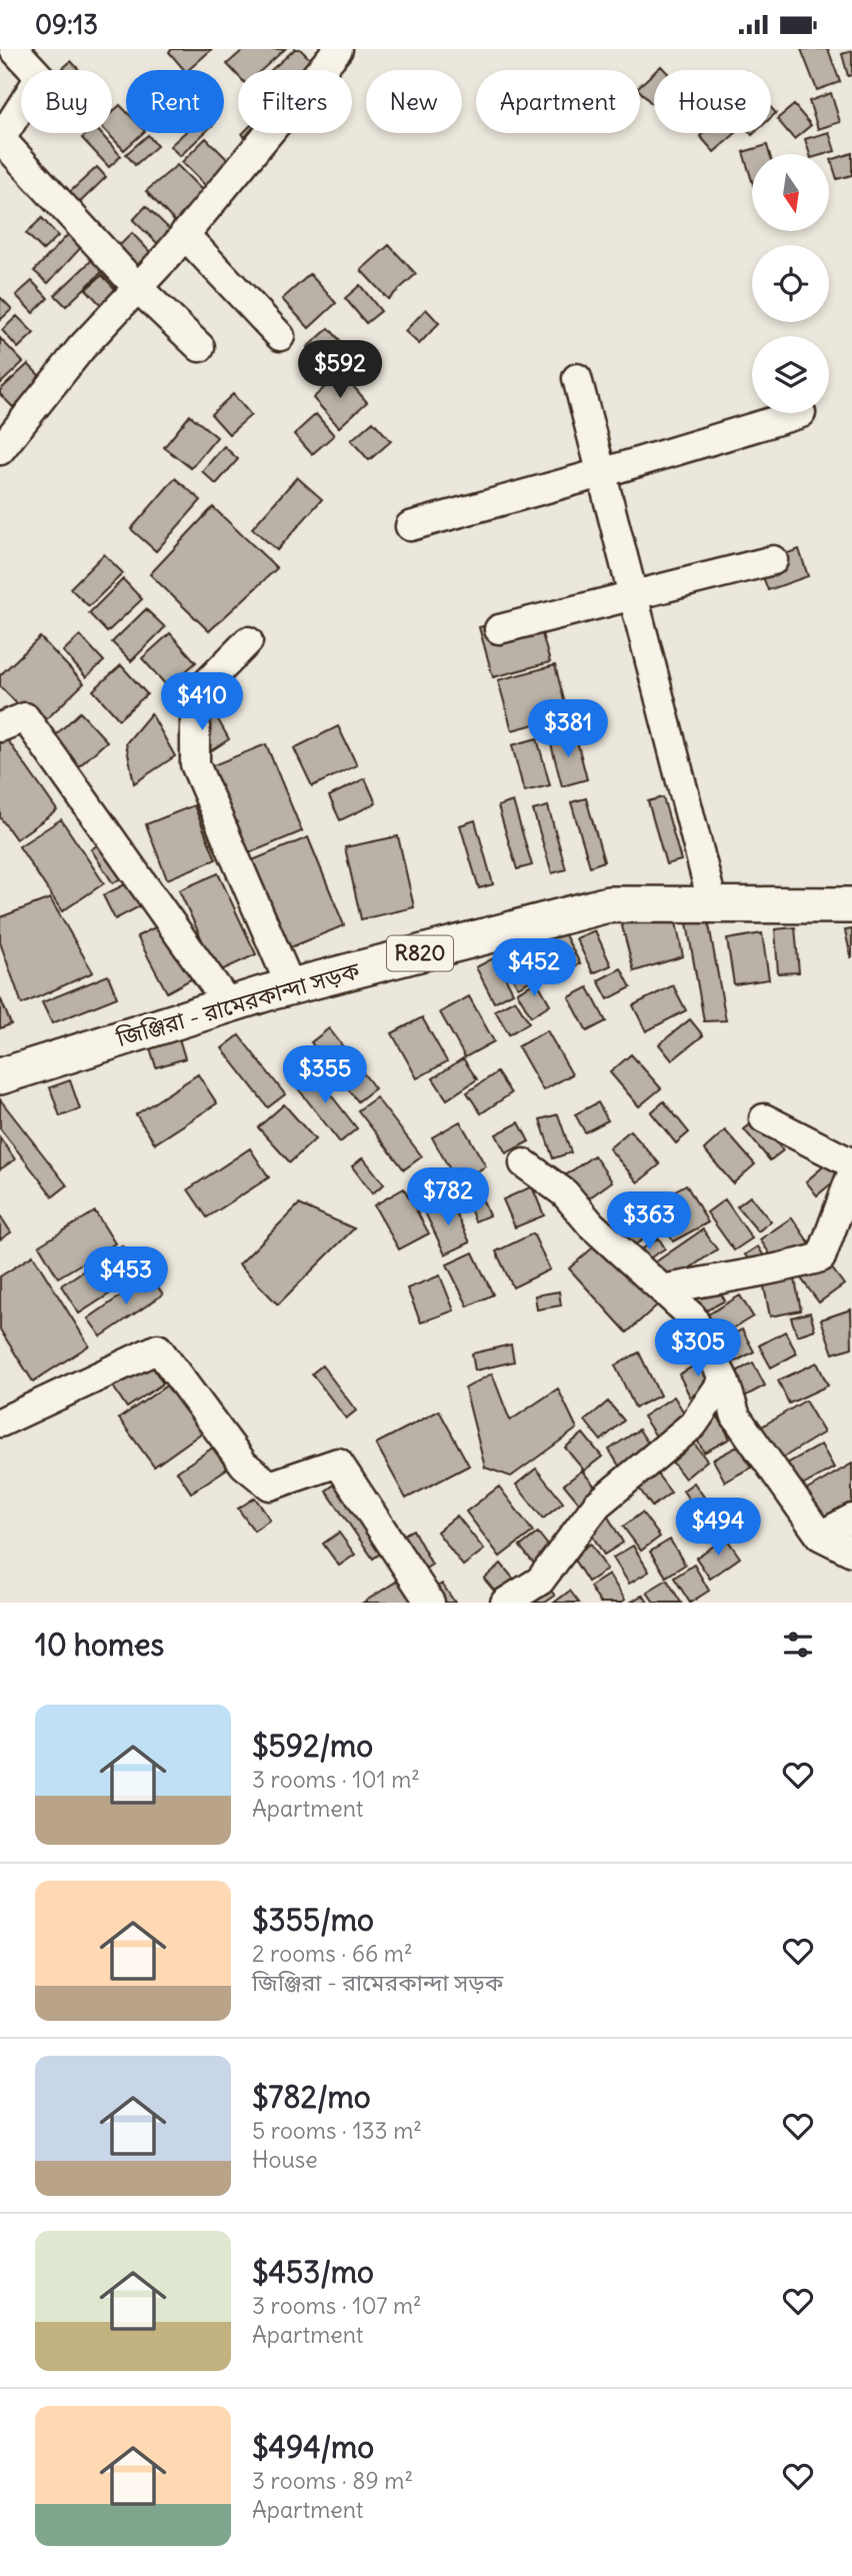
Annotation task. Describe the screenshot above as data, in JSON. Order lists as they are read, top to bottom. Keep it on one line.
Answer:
{"streets":{"main road":["R820","জিঞ্জিরা - রামেরকান্দা সড়ক"]},"north":"bottom","page":{"status":"09:13","chip":["Buy","Rent","Filters","New","Apartment","House"],"price":["$592","$410","$381","$452","$355","$782","$363","$453","$305","$494"],"heading":"10 homes","list":[{"name":"$592/mo","note":"3 rooms · 101 m² · Apartment"},{"name":"$355/mo","note":"2 rooms · 66 m² · জিঞ্জিরা - রামেরকান্দা সড়ক"},{"name":"$782/mo","note":"5 rooms · 133 m² · House"},{"name":"$453/mo","note":"3 rooms · 107 m² · Apartment"},{"name":"$494/mo","note":"3 rooms · 89 m² · Apartment"}]}}
